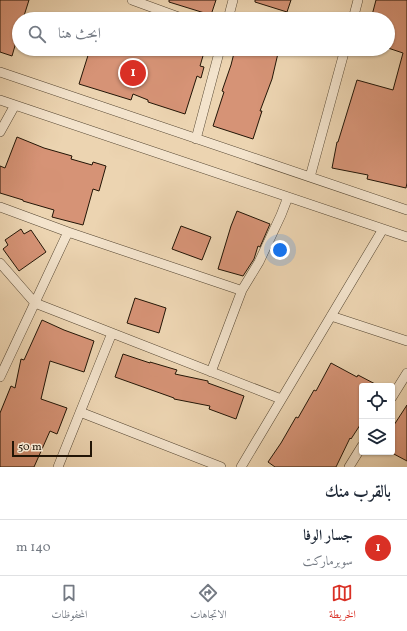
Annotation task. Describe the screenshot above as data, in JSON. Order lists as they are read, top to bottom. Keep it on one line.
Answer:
{"scale_bar":"50 m","page":{"search":"ابحث هنا","pins":"1","scale":"50 m","heading":"بالقرب منك","list":[{"mark":"1","name":"جسار الوفا","note":"سوبرماركت","value":"140 m"}],"nav":["الخريطة","الاتجاهات","المحفوظات"]}}
